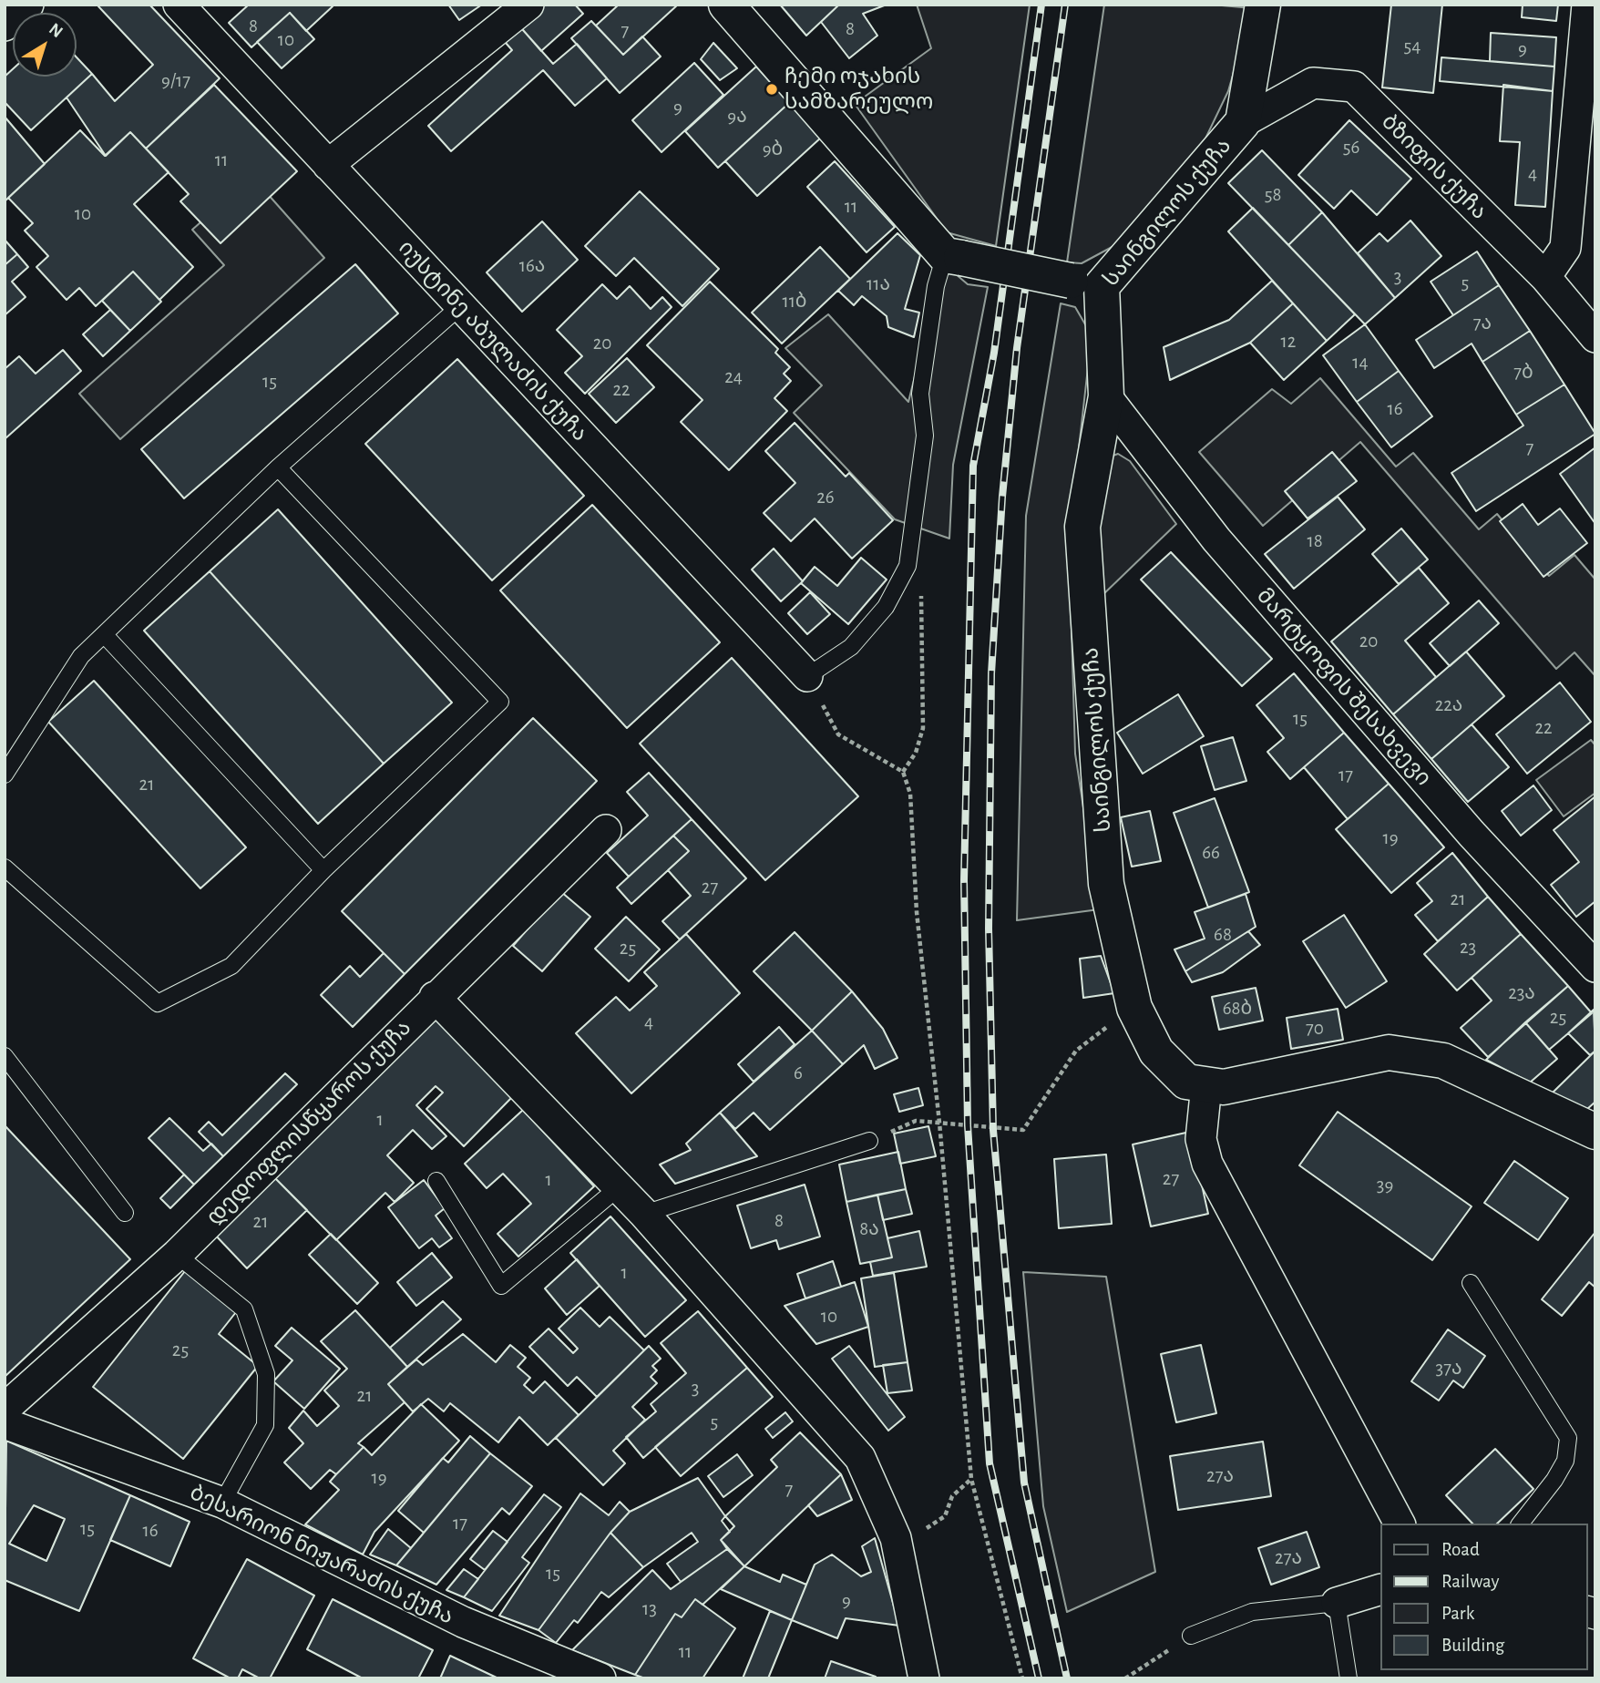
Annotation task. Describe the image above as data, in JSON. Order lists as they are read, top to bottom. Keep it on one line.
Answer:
{"streets":{"street":["ბზიფის ქუჩა","საინგილოს ქუჩა","იუსტინე აბულაძის ქუჩა","მარტყოფის შესახვევი","დედოფლისწყაროს ქუჩა","ბესარიონ ნიჟარაძის ქუჩა"]},"crossings":[["ბზიფის ქუჩა","საინგილოს ქუჩა"],["საინგილოს ქუჩა","მარტყოფის შესახვევი"]],"places":["ჩემი ოჯახის სამზარეულო"],"house_numbers":["8","8","7","10","54","9","9/17","9","9ა","56","9ბ","11","4","58","11","10","16ა","3","5","11ა","11ბ","7ა","12","20","14","7ბ","24","15","22","16","7","26","18","20","22ა","15","22","17","21","19","66","27","21","68","23","25","23ა","68ბ","25","4","70","6","1","27","1","39","8","21","8ა","1","10","25","37ა","3","21","5","27ა","19","7","17","15","16","27ა","15","9","13","11"],"legend":["Road","Railway","Park","Building"],"north":"top right"}
